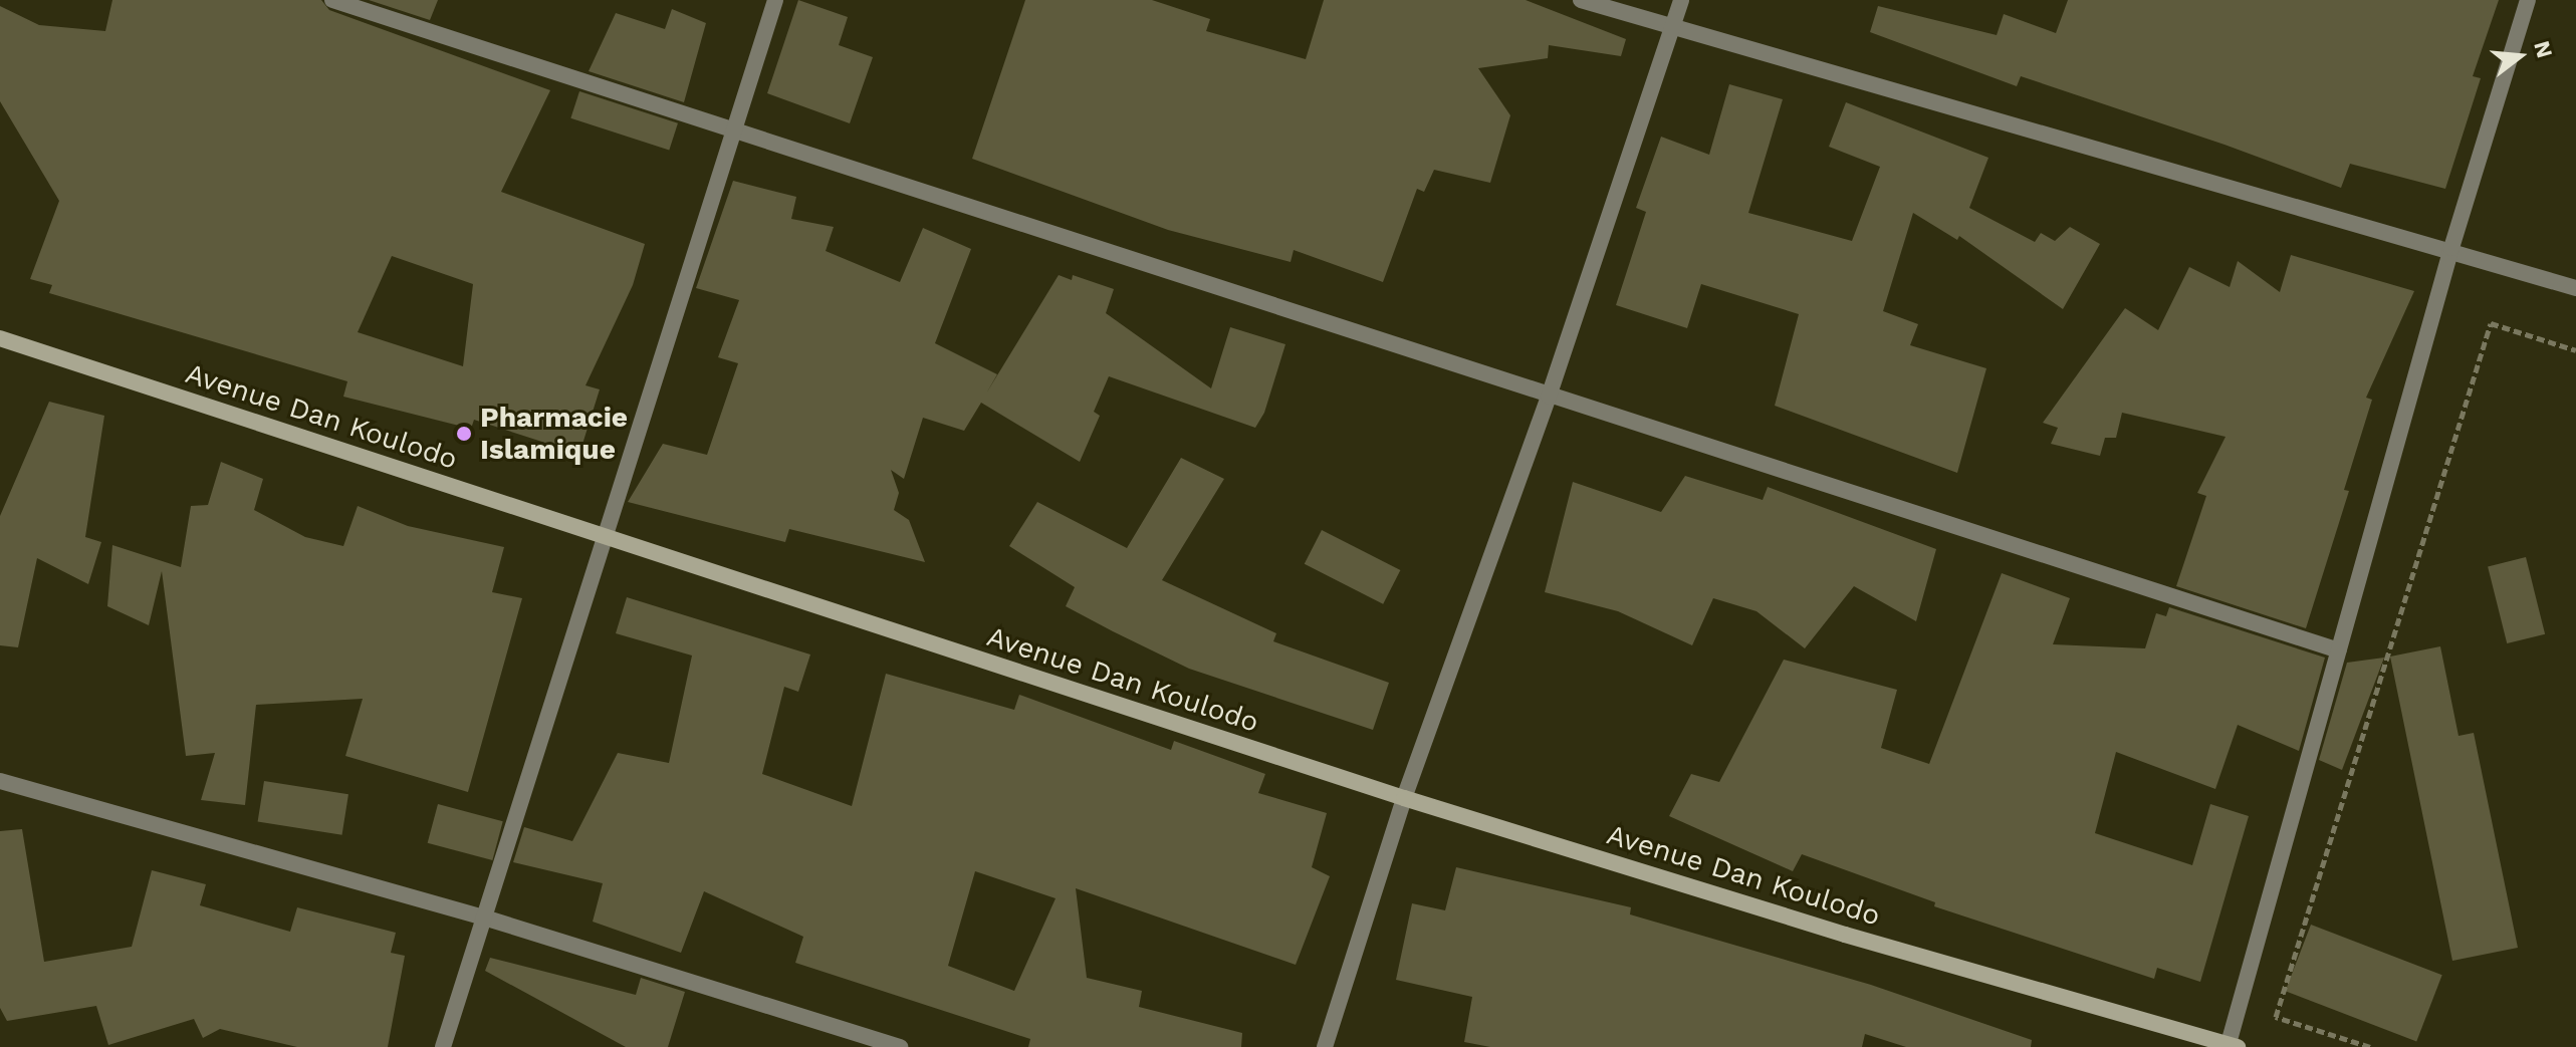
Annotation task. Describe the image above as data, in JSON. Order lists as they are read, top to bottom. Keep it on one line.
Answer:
{"streets":{"street":["Avenue Dan Koulodo"]},"places":["Pharmacie Islamique"],"north":"right"}
